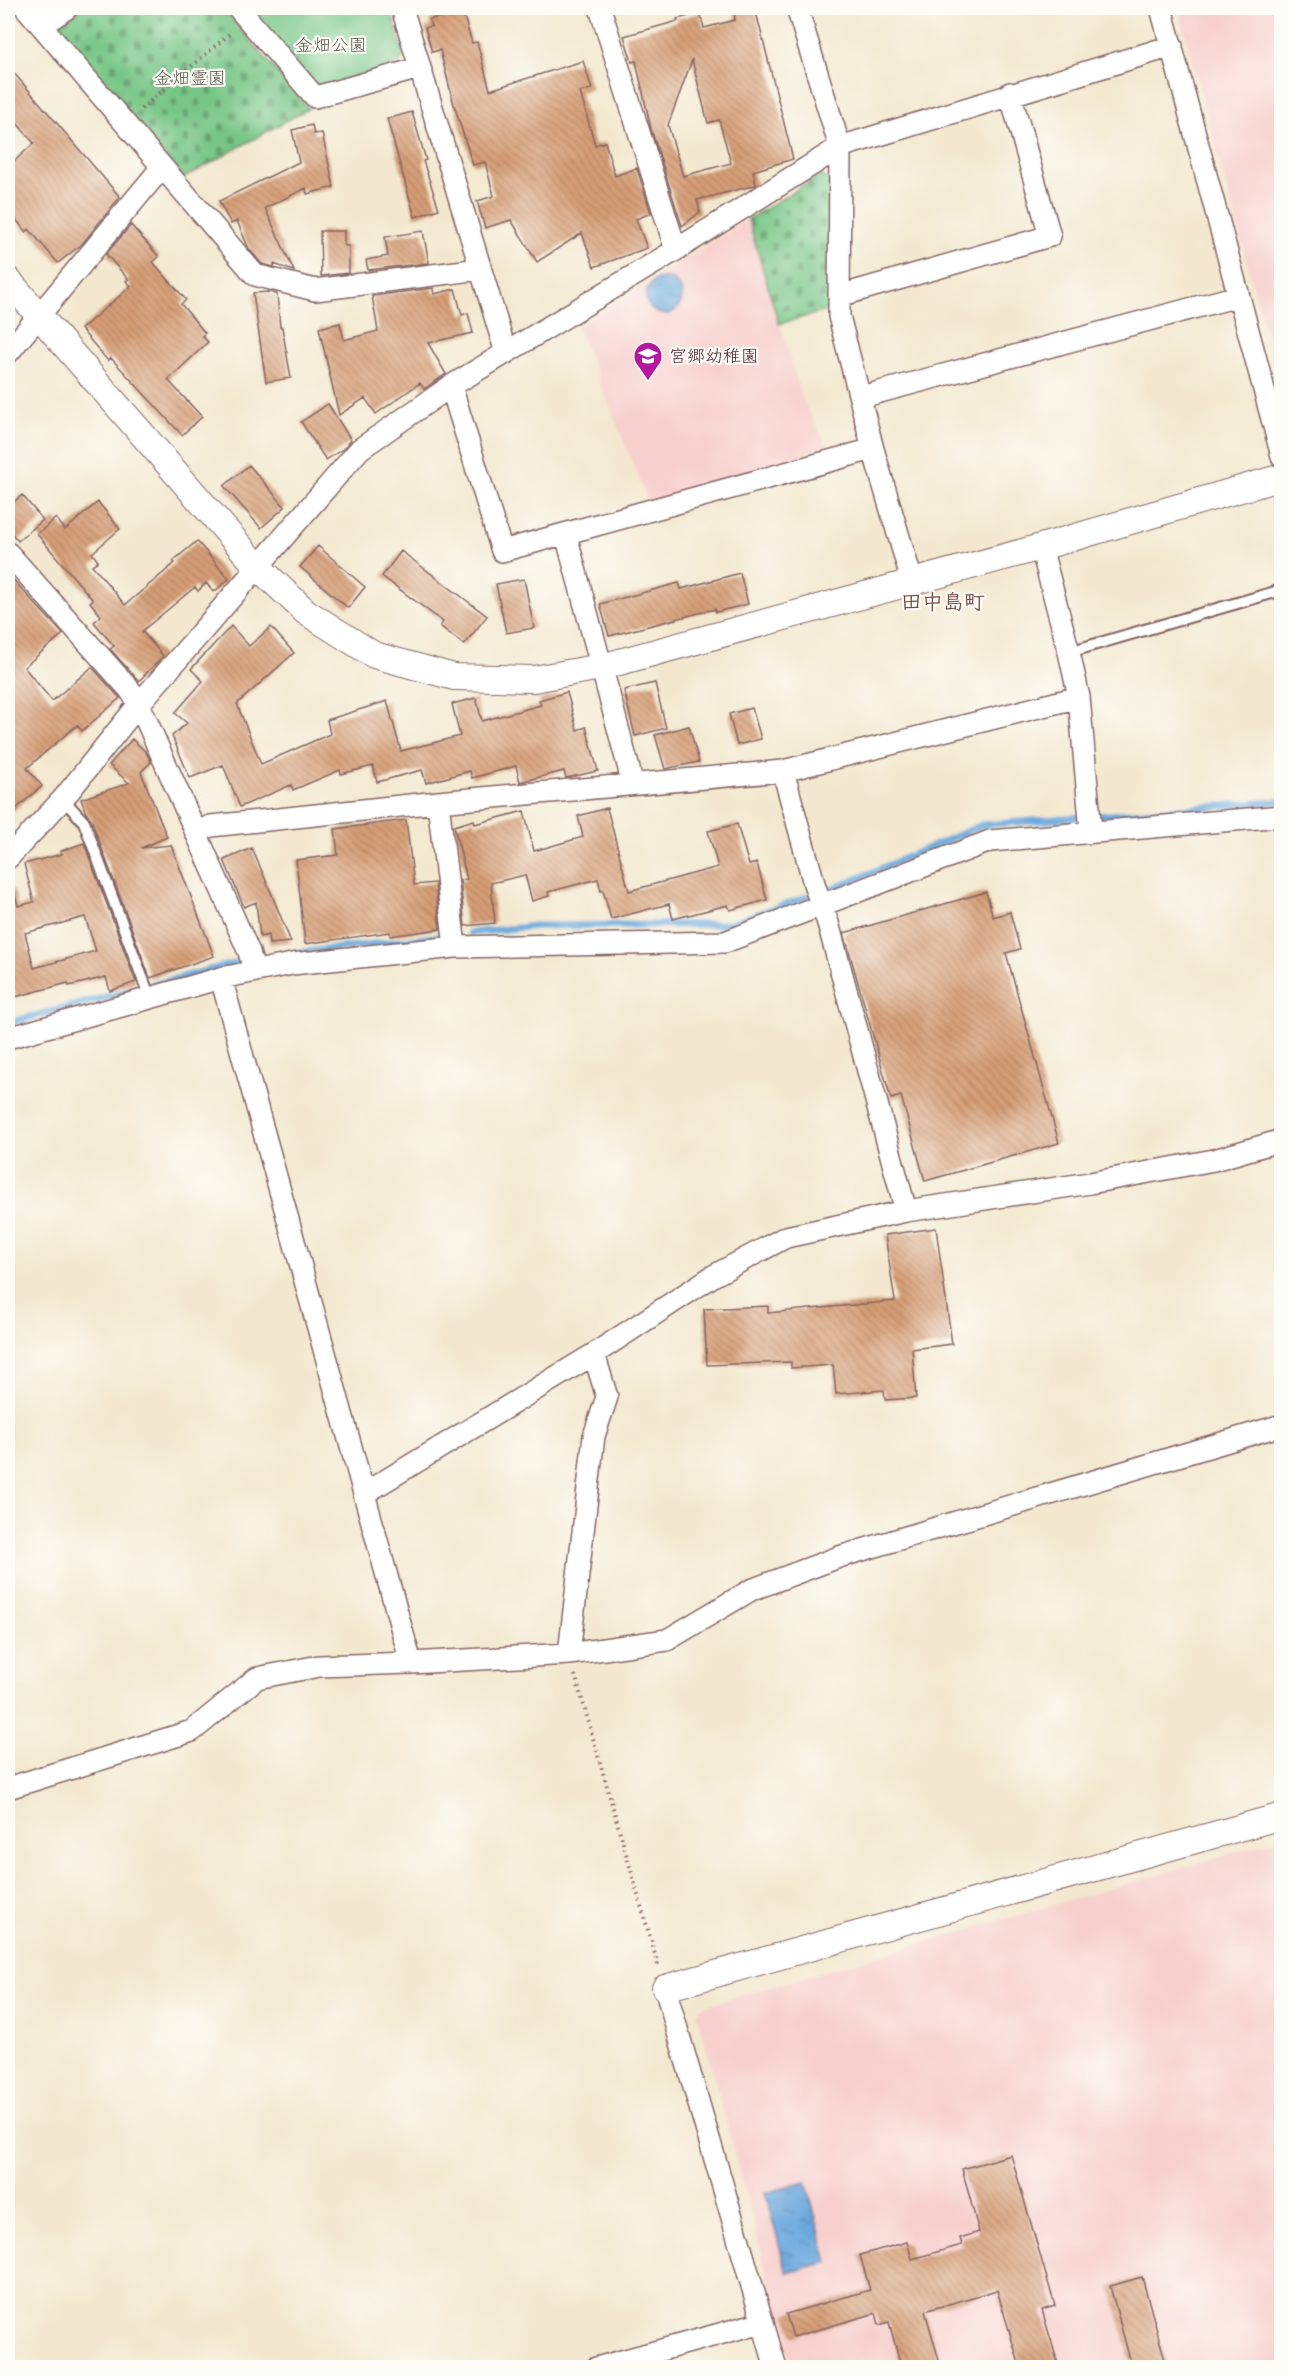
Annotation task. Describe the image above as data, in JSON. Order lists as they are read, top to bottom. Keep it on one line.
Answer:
{"districts":["田中島町"],"parks":["金畑公園","金畑霊園"],"places":{"school or university":["宮郷幼稚園"]}}
